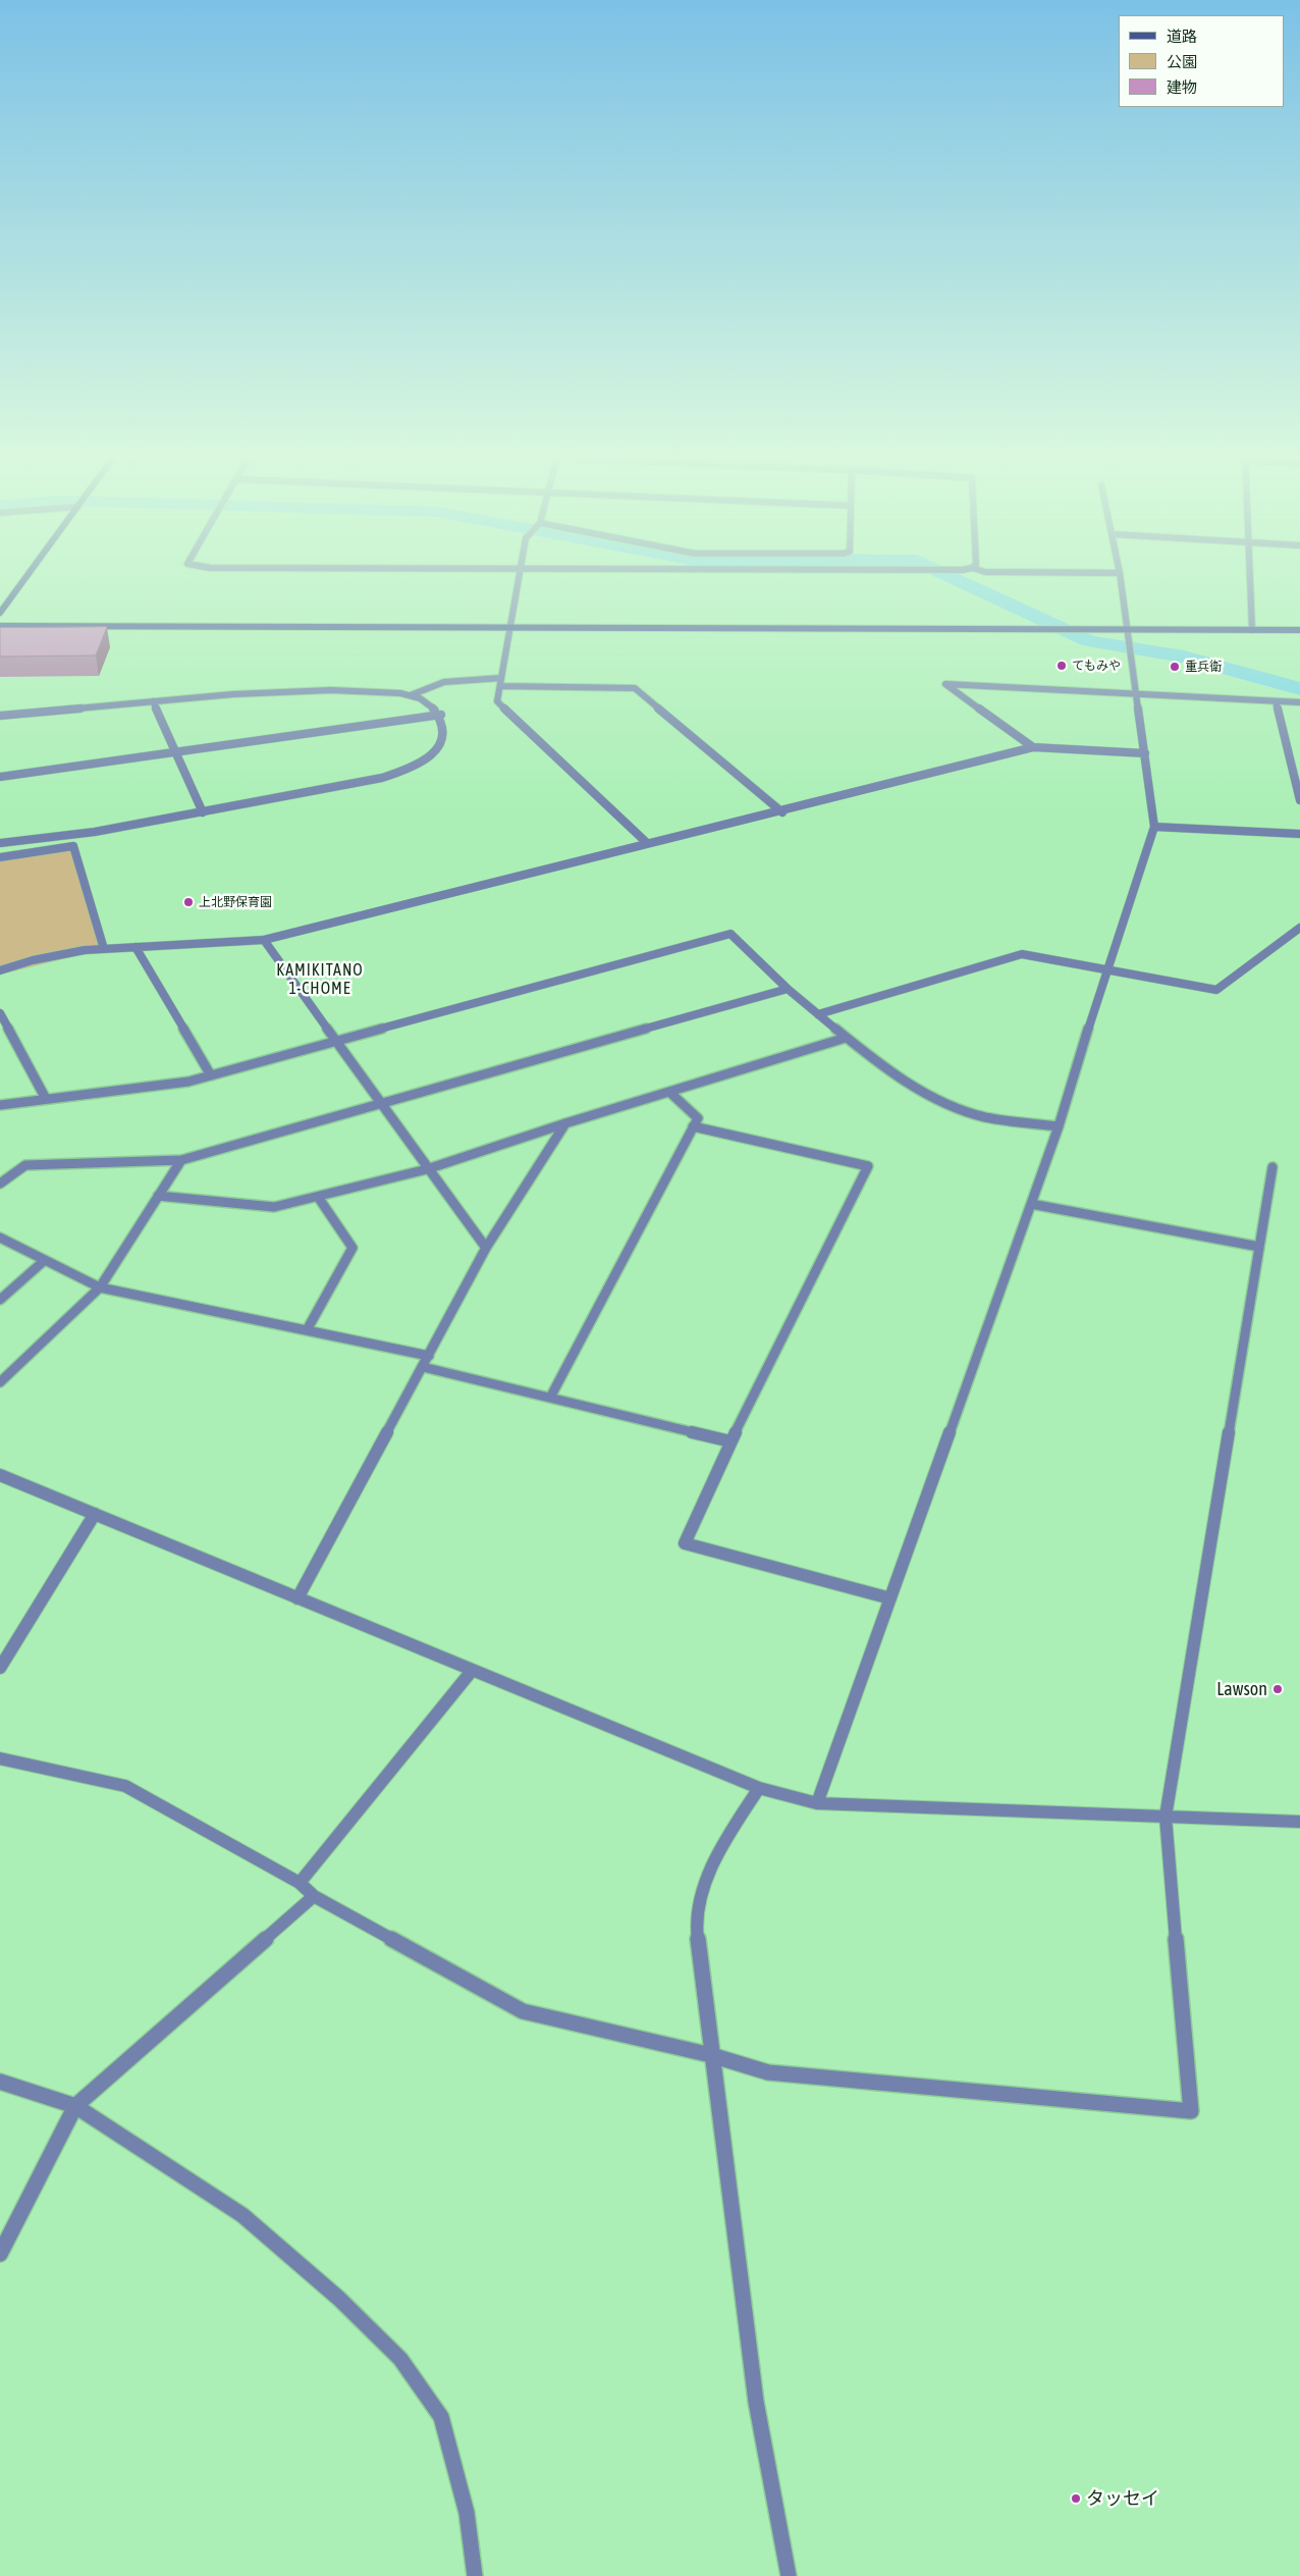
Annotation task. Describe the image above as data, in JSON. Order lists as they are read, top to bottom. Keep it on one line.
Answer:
{"districts":["KAMIKITANO 1-CHOME"],"places":["てもみや","重兵衛","上北野保育園","Lawson","タッセイ"],"legend":["道路","公園","建物"]}
